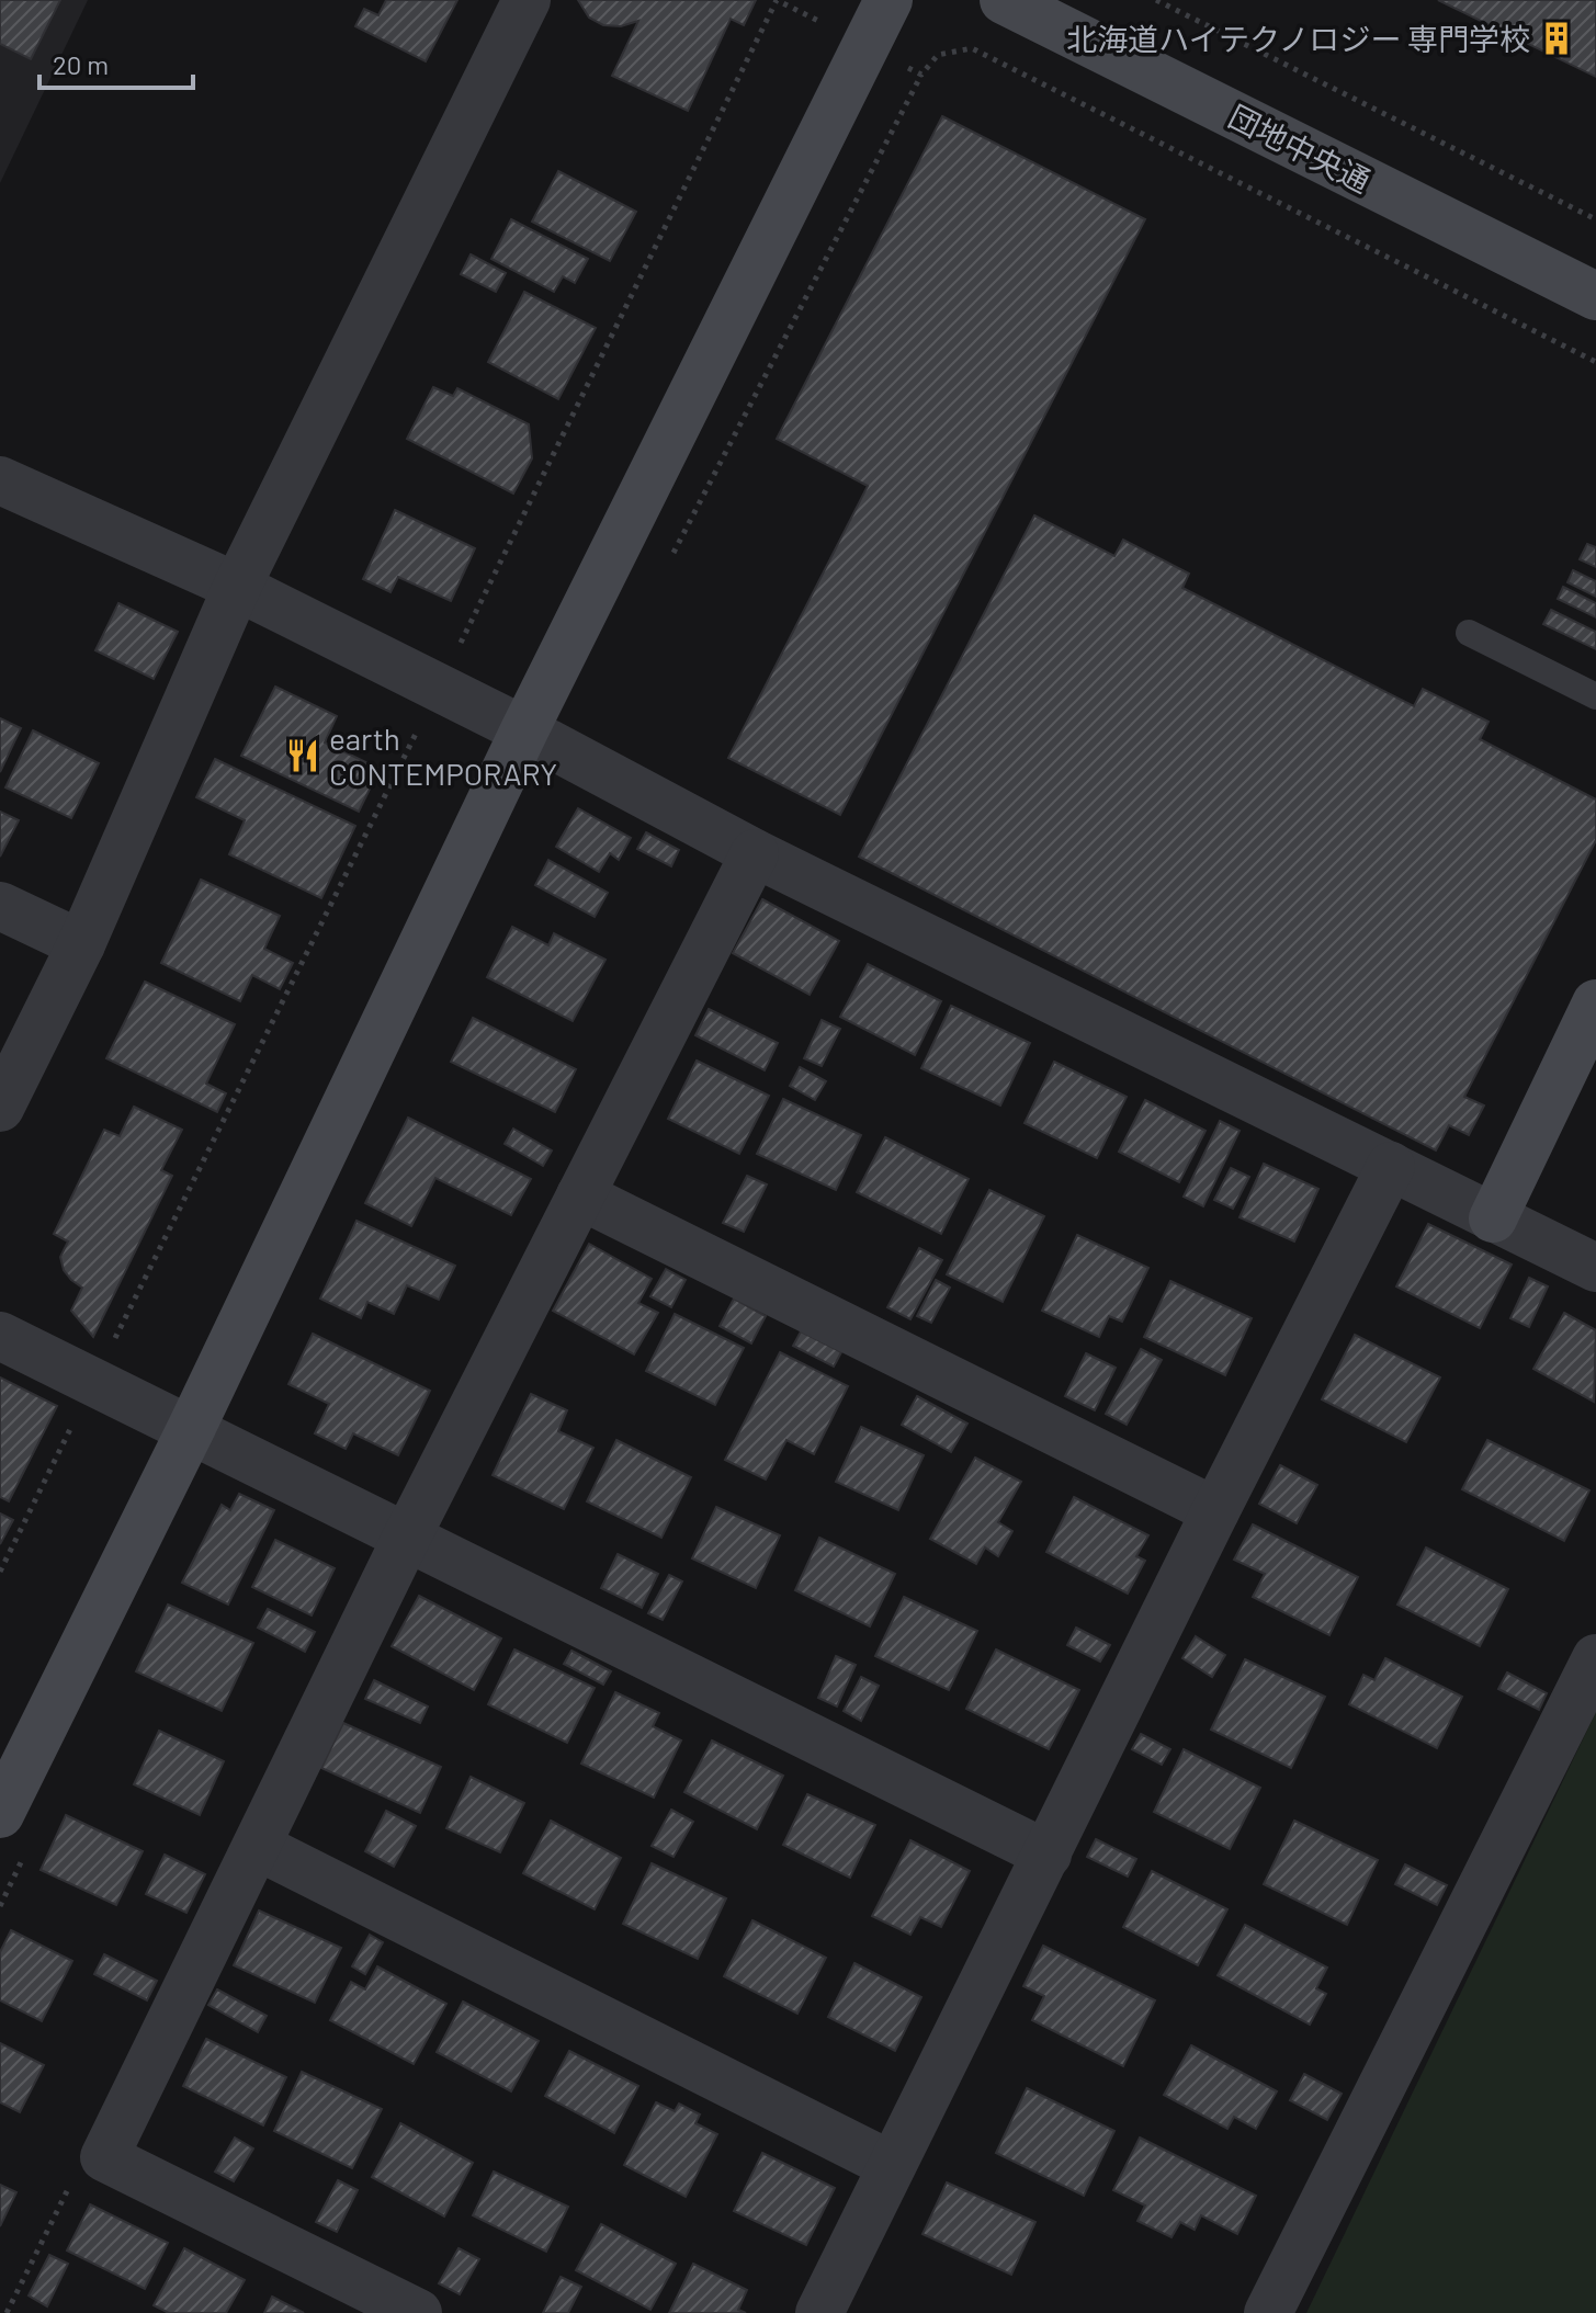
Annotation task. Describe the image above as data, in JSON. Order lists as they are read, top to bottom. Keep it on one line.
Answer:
{"streets":{"street":["団地中央通"]},"places":{"building":["北海道ハイテクノロジー 専門学校"],"restaurant":["earth CONTEMPORARY"]},"scale_bar":"20 m"}
